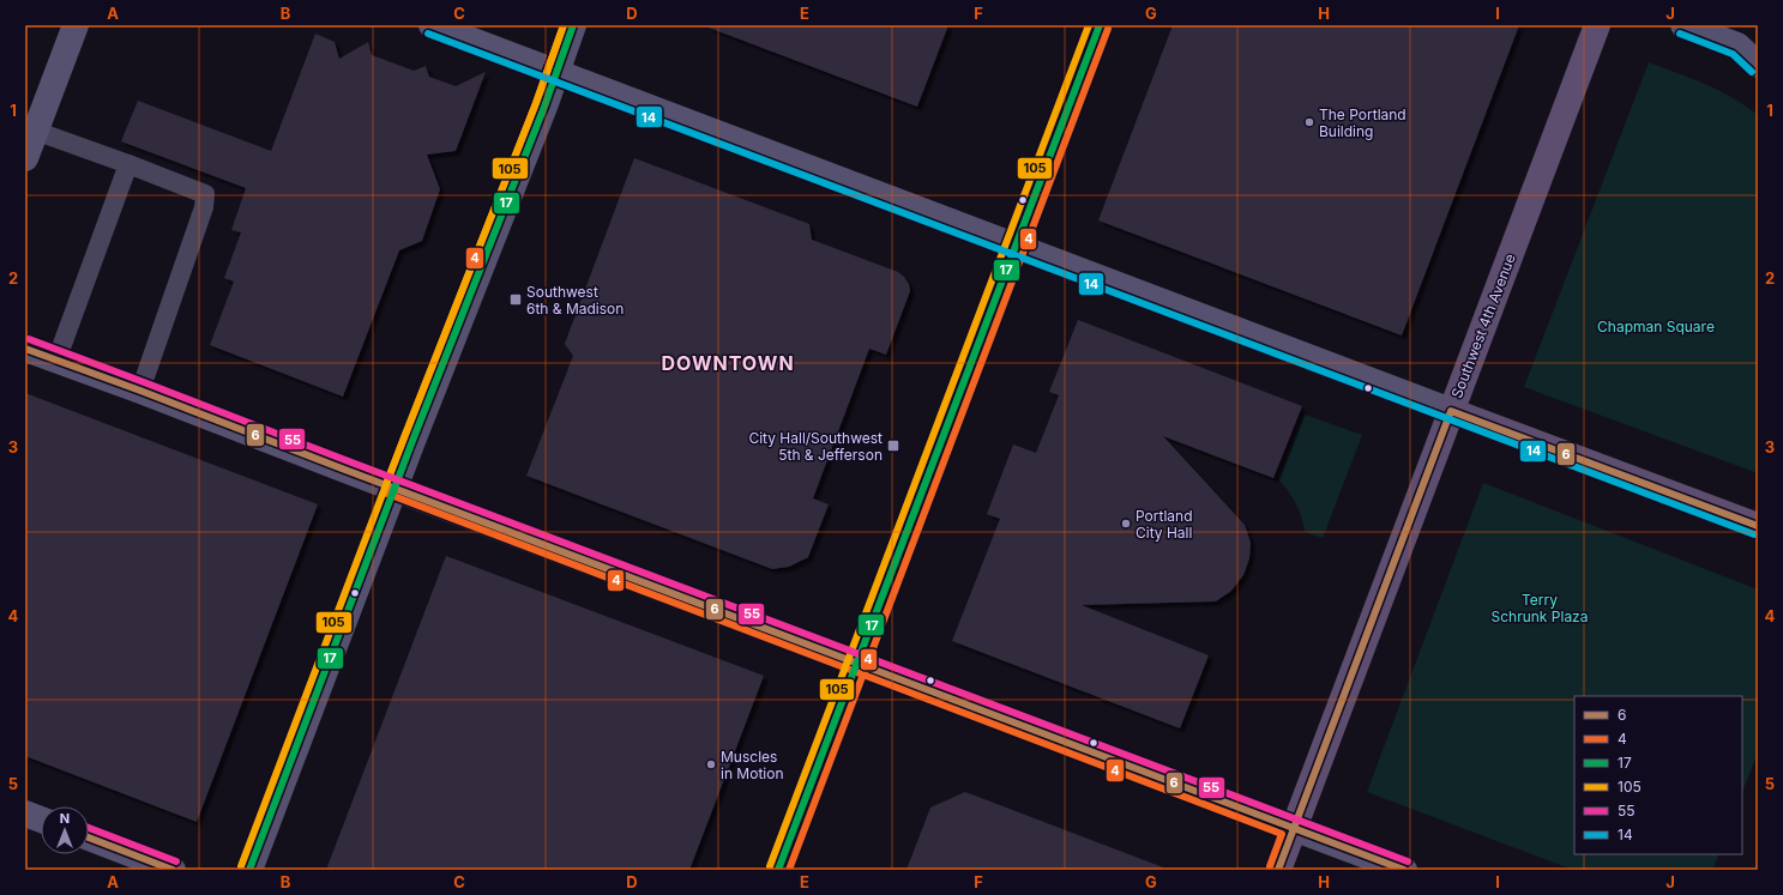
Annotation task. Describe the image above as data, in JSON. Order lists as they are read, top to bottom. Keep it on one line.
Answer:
{"streets":{"main road":["Southwest 4th Avenue"]},"districts":["DOWNTOWN"],"parks":["Chapman Square","Terry Schrunk Plaza"],"places":{"other":["The Portland Building","Portland City Hall","Muscles in Motion"],"transit":["Southwest 6th & Madison","City Hall/Southwest 5th & Jefferson"]},"lines":["transit line 4","transit line 17","transit line 105","transit line 14","transit line 55","transit line 6"],"legend":["6","4","17","105","55","14"],"north":"top","grid":{"columns":["A","B","C","D","E","F","G","H","I","J"],"rows":["1","2","3","4","5"]}}
